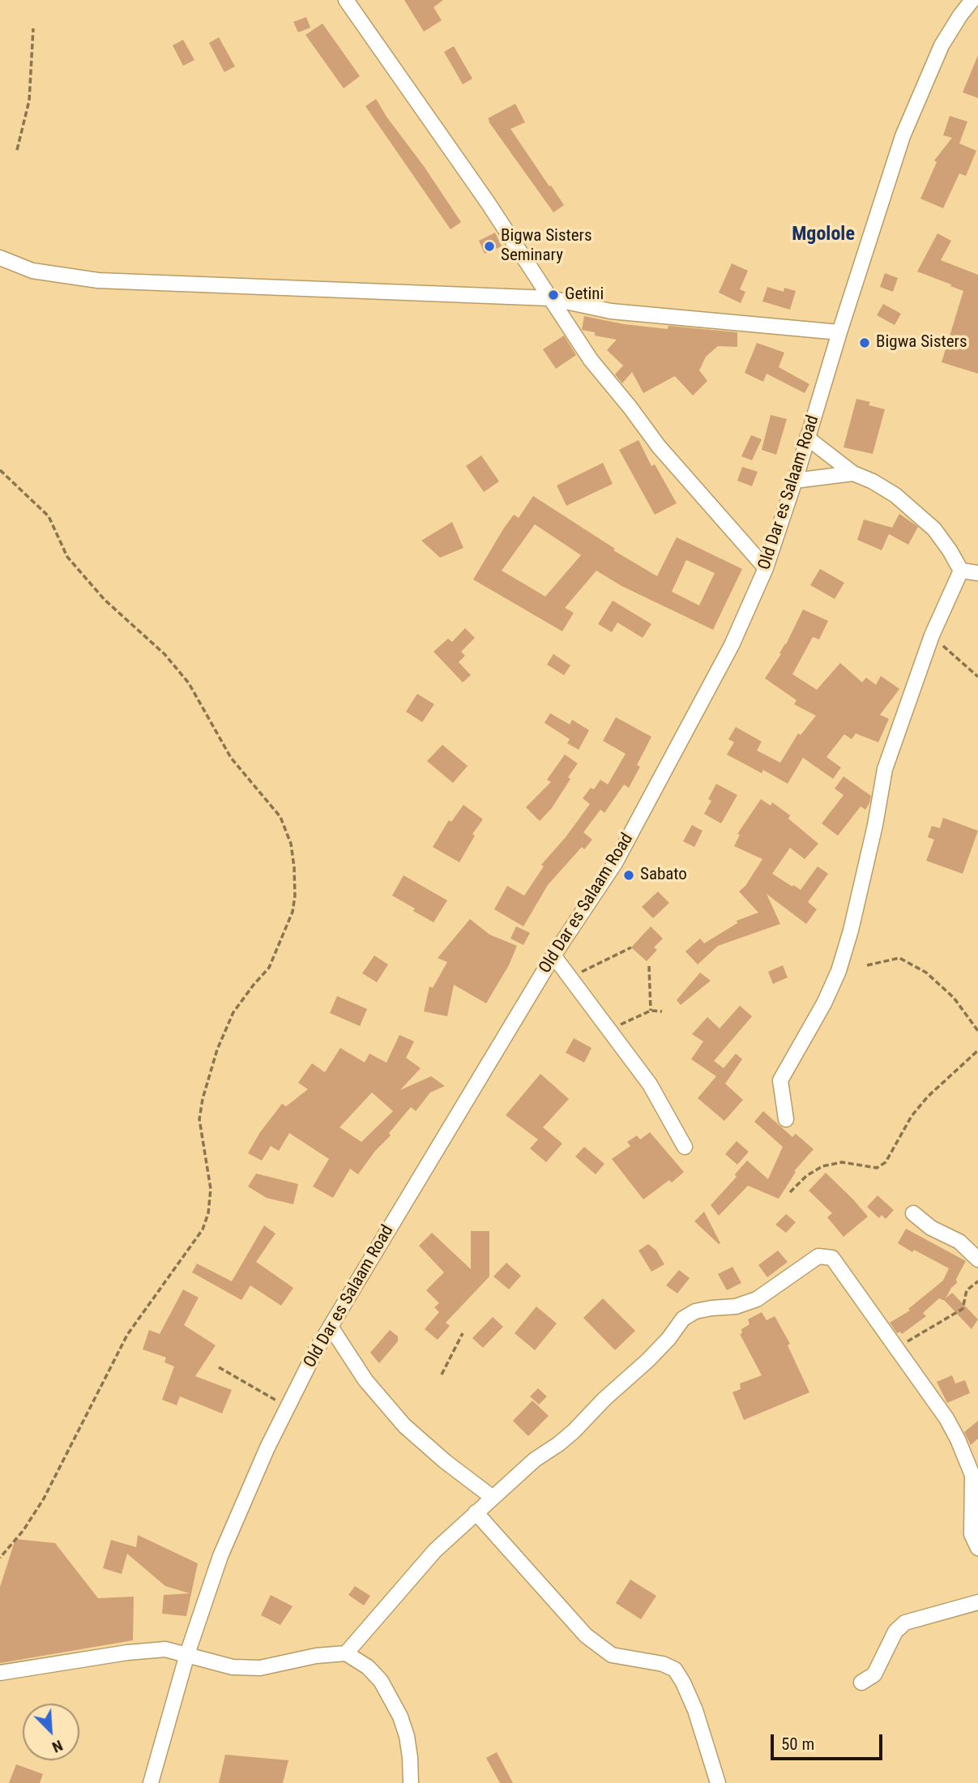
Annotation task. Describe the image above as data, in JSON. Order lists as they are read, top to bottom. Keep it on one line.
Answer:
{"streets":{"street":["Old Dar es Salaam Road"]},"districts":["Mgolole"],"places":["Bigwa Sisters Seminary","Getini","Bigwa Sisters","Sabato"],"scale_bar":"50 m","north":"bottom right"}
